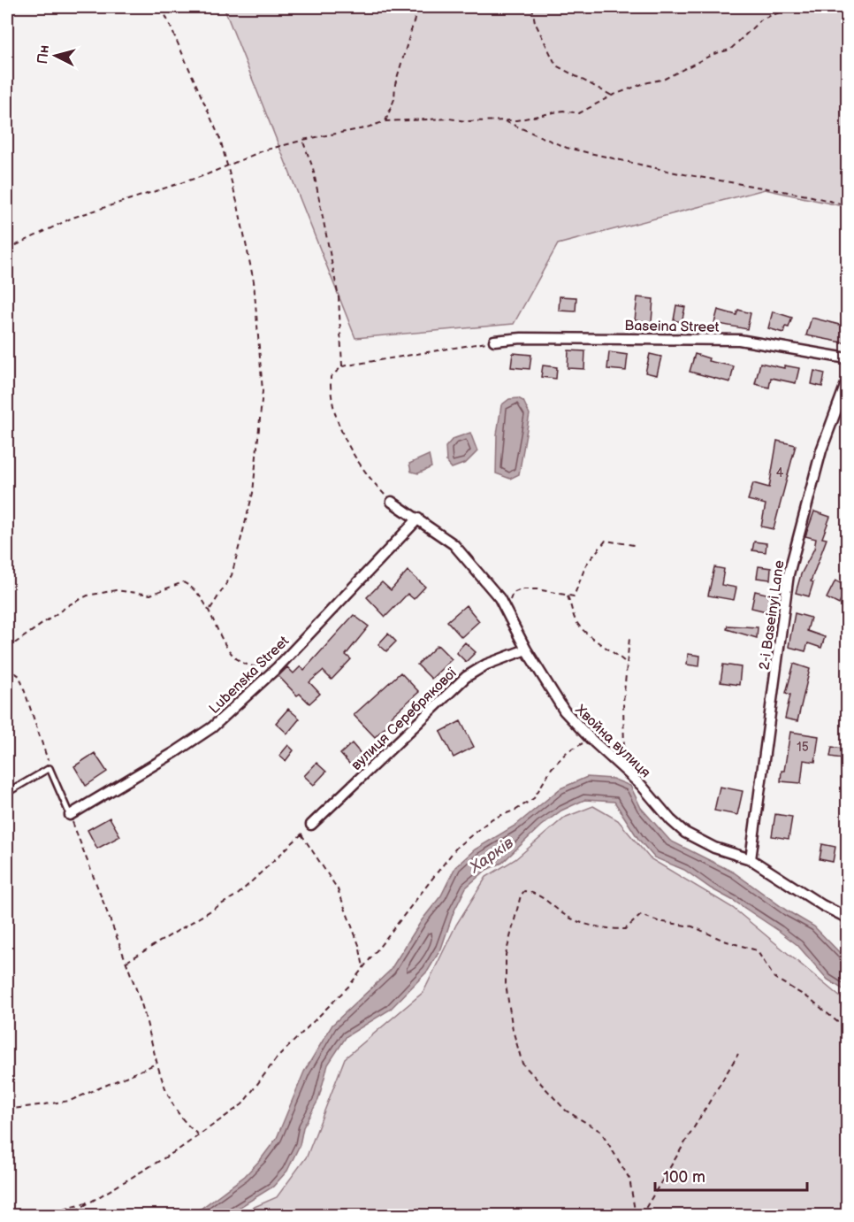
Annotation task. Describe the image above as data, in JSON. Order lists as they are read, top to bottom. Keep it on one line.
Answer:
{"streets":{"street":["Baseina Street","2-i Baseinyi Lane","Lubenska Street","вулиця Серебрякової","Хвойна вулиця"]},"crossings":[["2-i Baseinyi Lane","Хвойна вулиця"],["Lubenska Street","Хвойна вулиця"],["вулиця Серебрякової","Хвойна вулиця"]],"water":["Харків"],"house_numbers":["4","15"],"scale_bar":"100 m","north":"left"}
